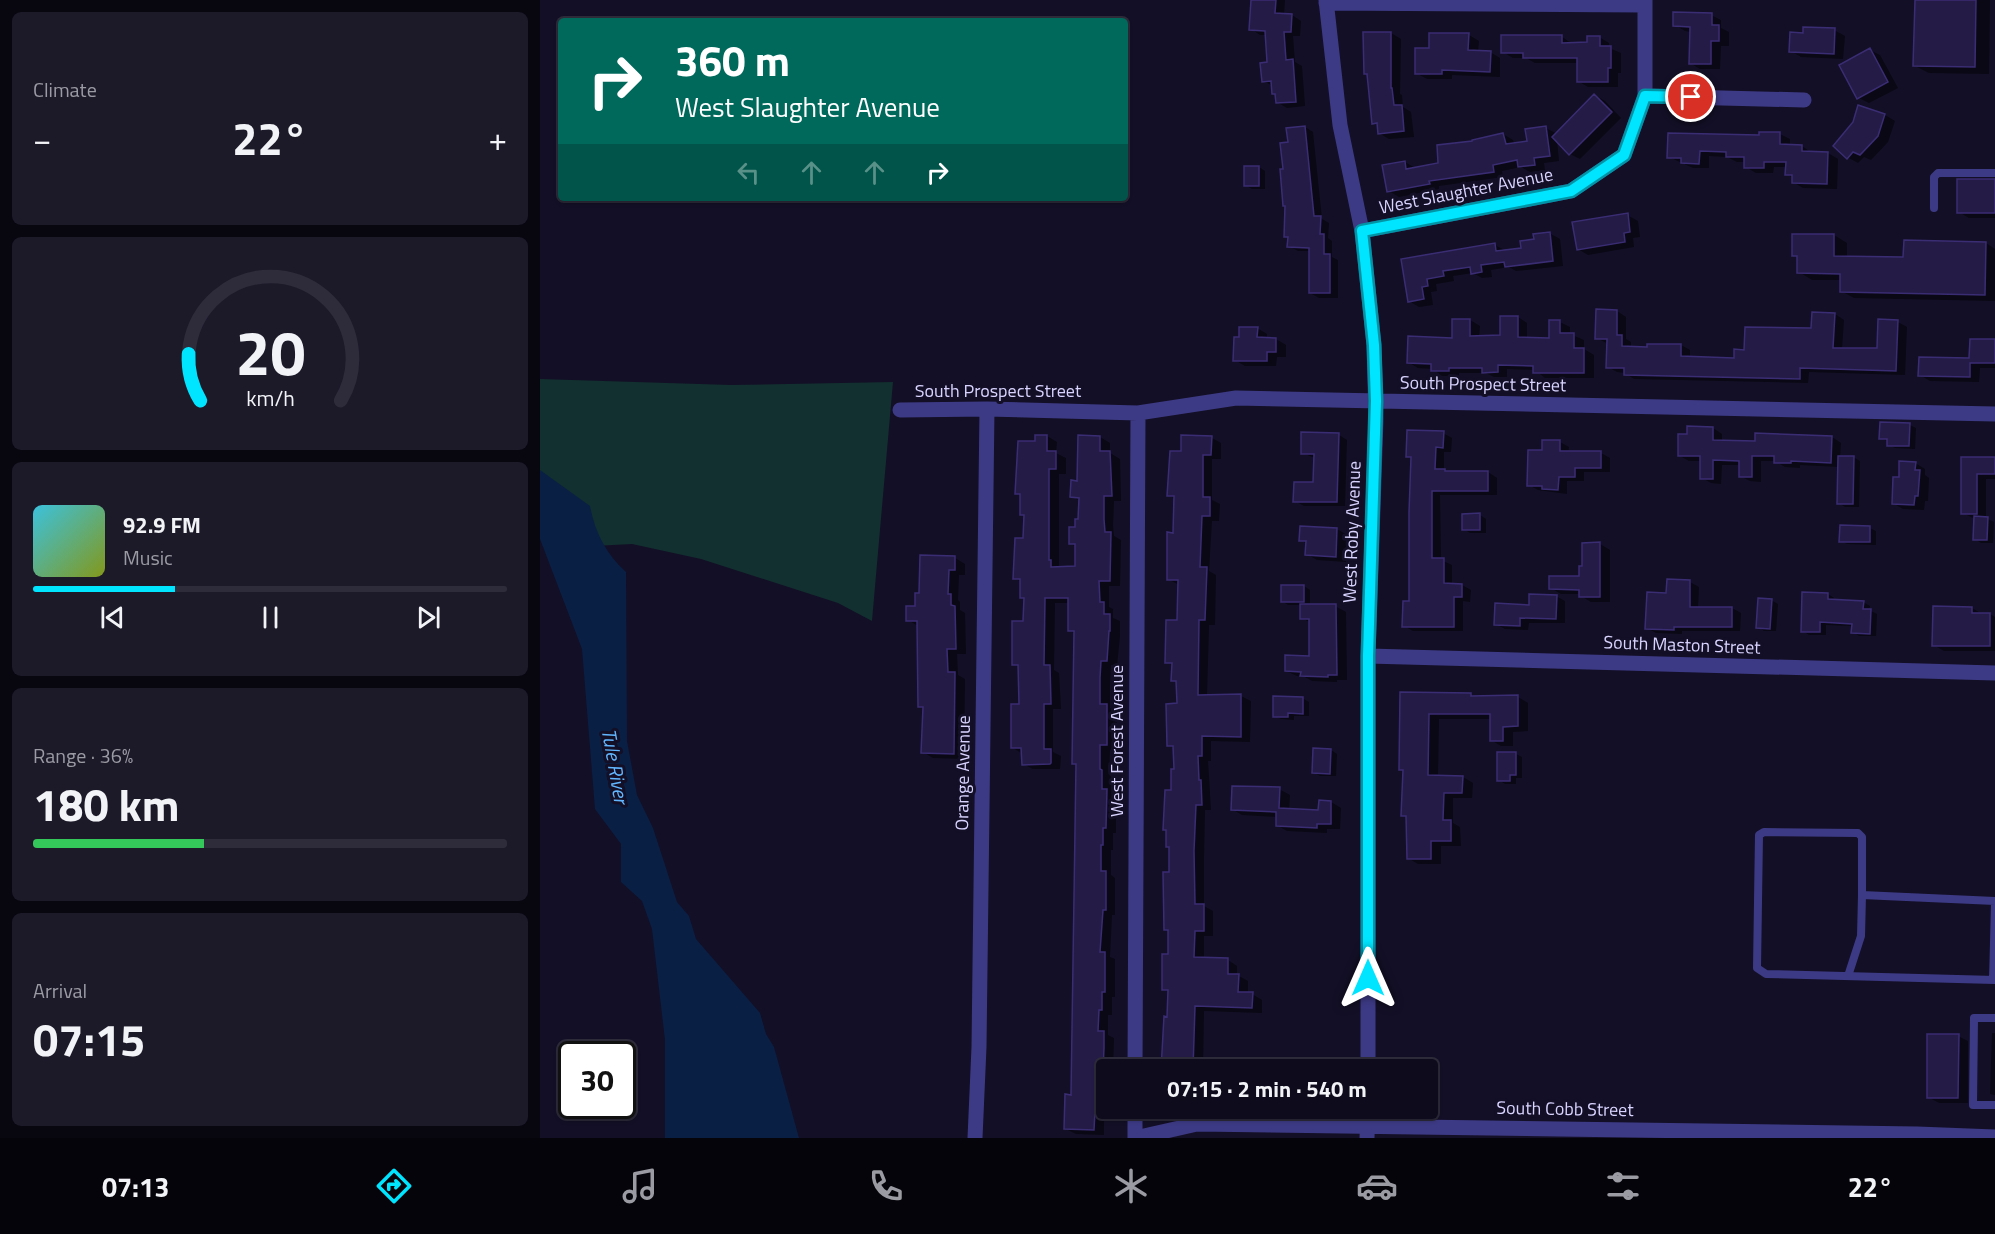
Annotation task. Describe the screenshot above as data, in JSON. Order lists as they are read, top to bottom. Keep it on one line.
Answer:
{"streets":{"street":["West Slaughter Avenue","South Prospect Street","West Roby Avenue","South Maston Street","West Forest Avenue","Orange Avenue","South Cobb Street"]},"crossings":[["West Slaughter Avenue","West Roby Avenue"],["South Prospect Street","West Roby Avenue"],["South Prospect Street","West Forest Avenue"],["South Prospect Street","Orange Avenue"],["West Roby Avenue","South Maston Street"]],"water":["Tule River"],"page":{"tile":["Climate",["Range · 36%","180 km"],["Arrival","07:15"]],"turn":["360 m","West Slaughter Avenue"],"heat":["−","22°","+"],"song":["92.9 FM","Music"],"limit":"30","trip":"07:15 · 2 min · 540 m","tabs":["07:13","22°"],"gauge":["20","km/h"]}}
